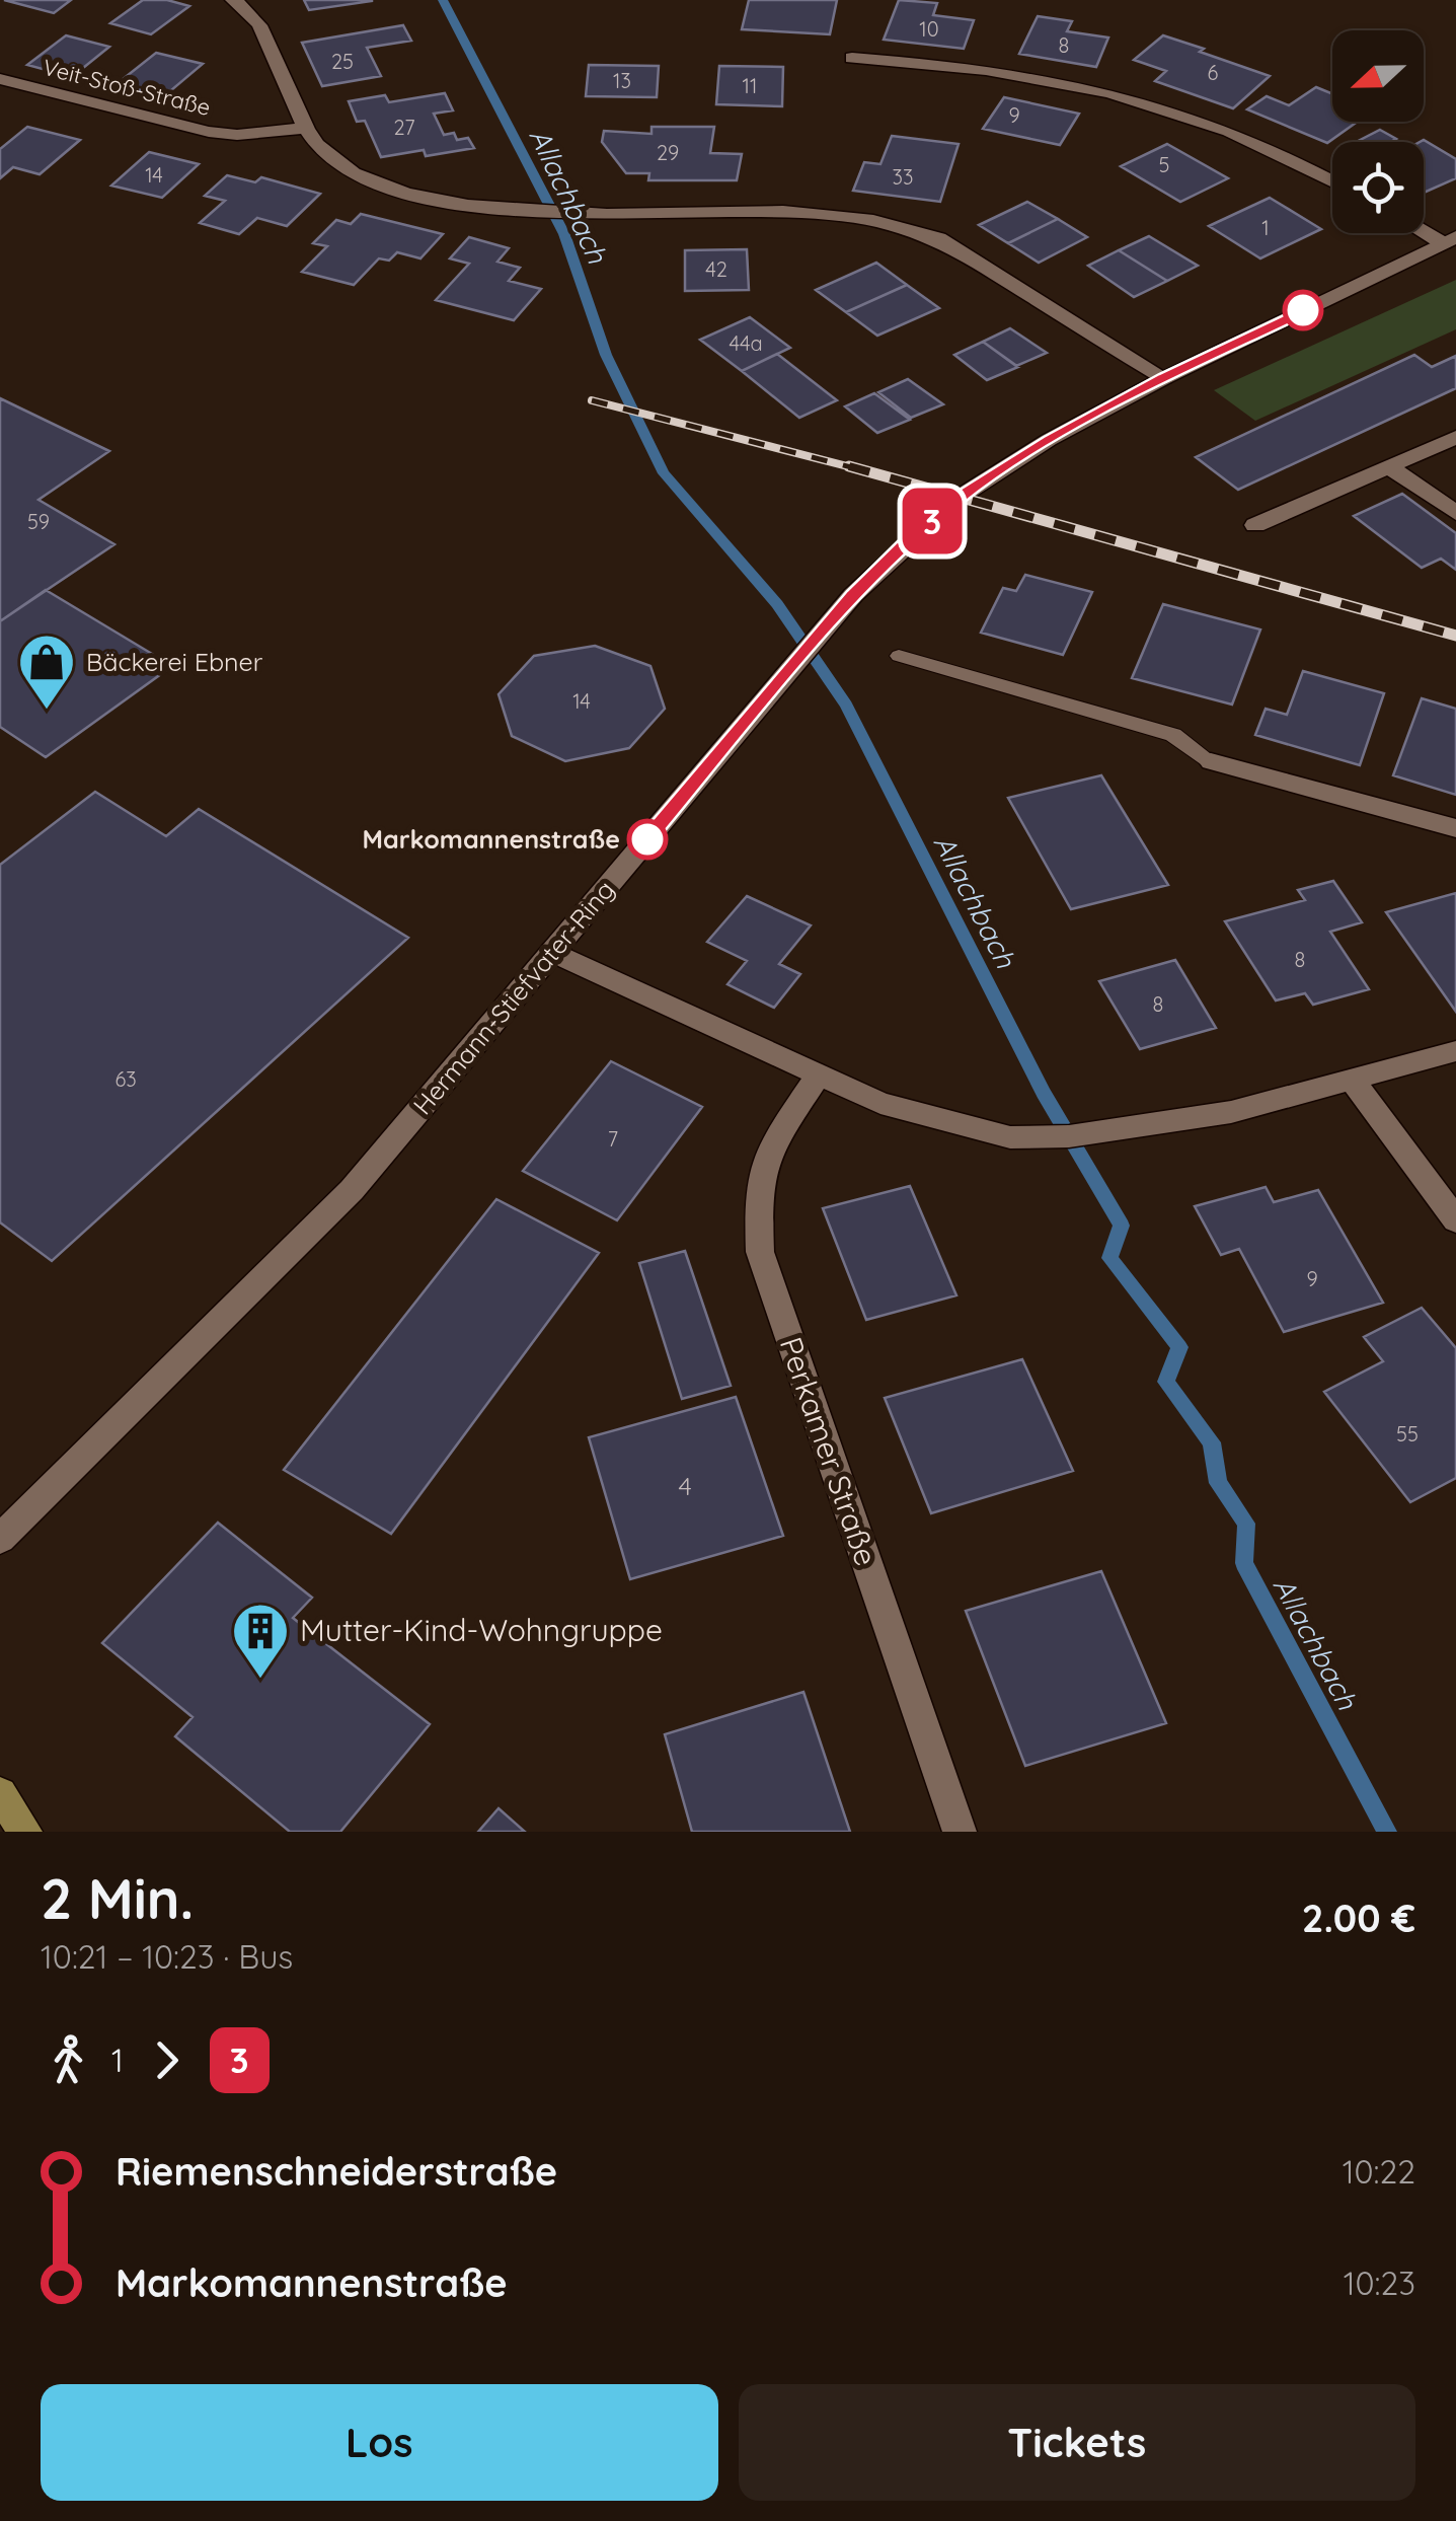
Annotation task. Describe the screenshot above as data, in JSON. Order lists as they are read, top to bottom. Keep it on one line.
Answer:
{"streets":{"street":["Veit-Stoß-Straße","Hermann-Stiefvater-Ring","Perkamer Straße"]},"water":["Allachbach"],"places":{"shop":["Bäckerei Ebner"],"other":["Markomannenstraße"],"building":["Mutter-Kind-Wohngruppe"]},"lines":["bus line 3"],"house_numbers":["10","8","25","6","13","11","9","27","29","5","14","33","1","42","44a","59","14","8","8","63","7","9","55","4"],"north":"left","page":{"on_map":"3","heading":["2 Min.","10:21 – 10:23 · Bus","2.00 €"],"legs":["1","3"],"list":[{"name":"Riemenschneiderstraße","value":"10:22"},{"name":"Markomannenstraße","value":"10:23"}],"buttons":["Los","Tickets"]}}
